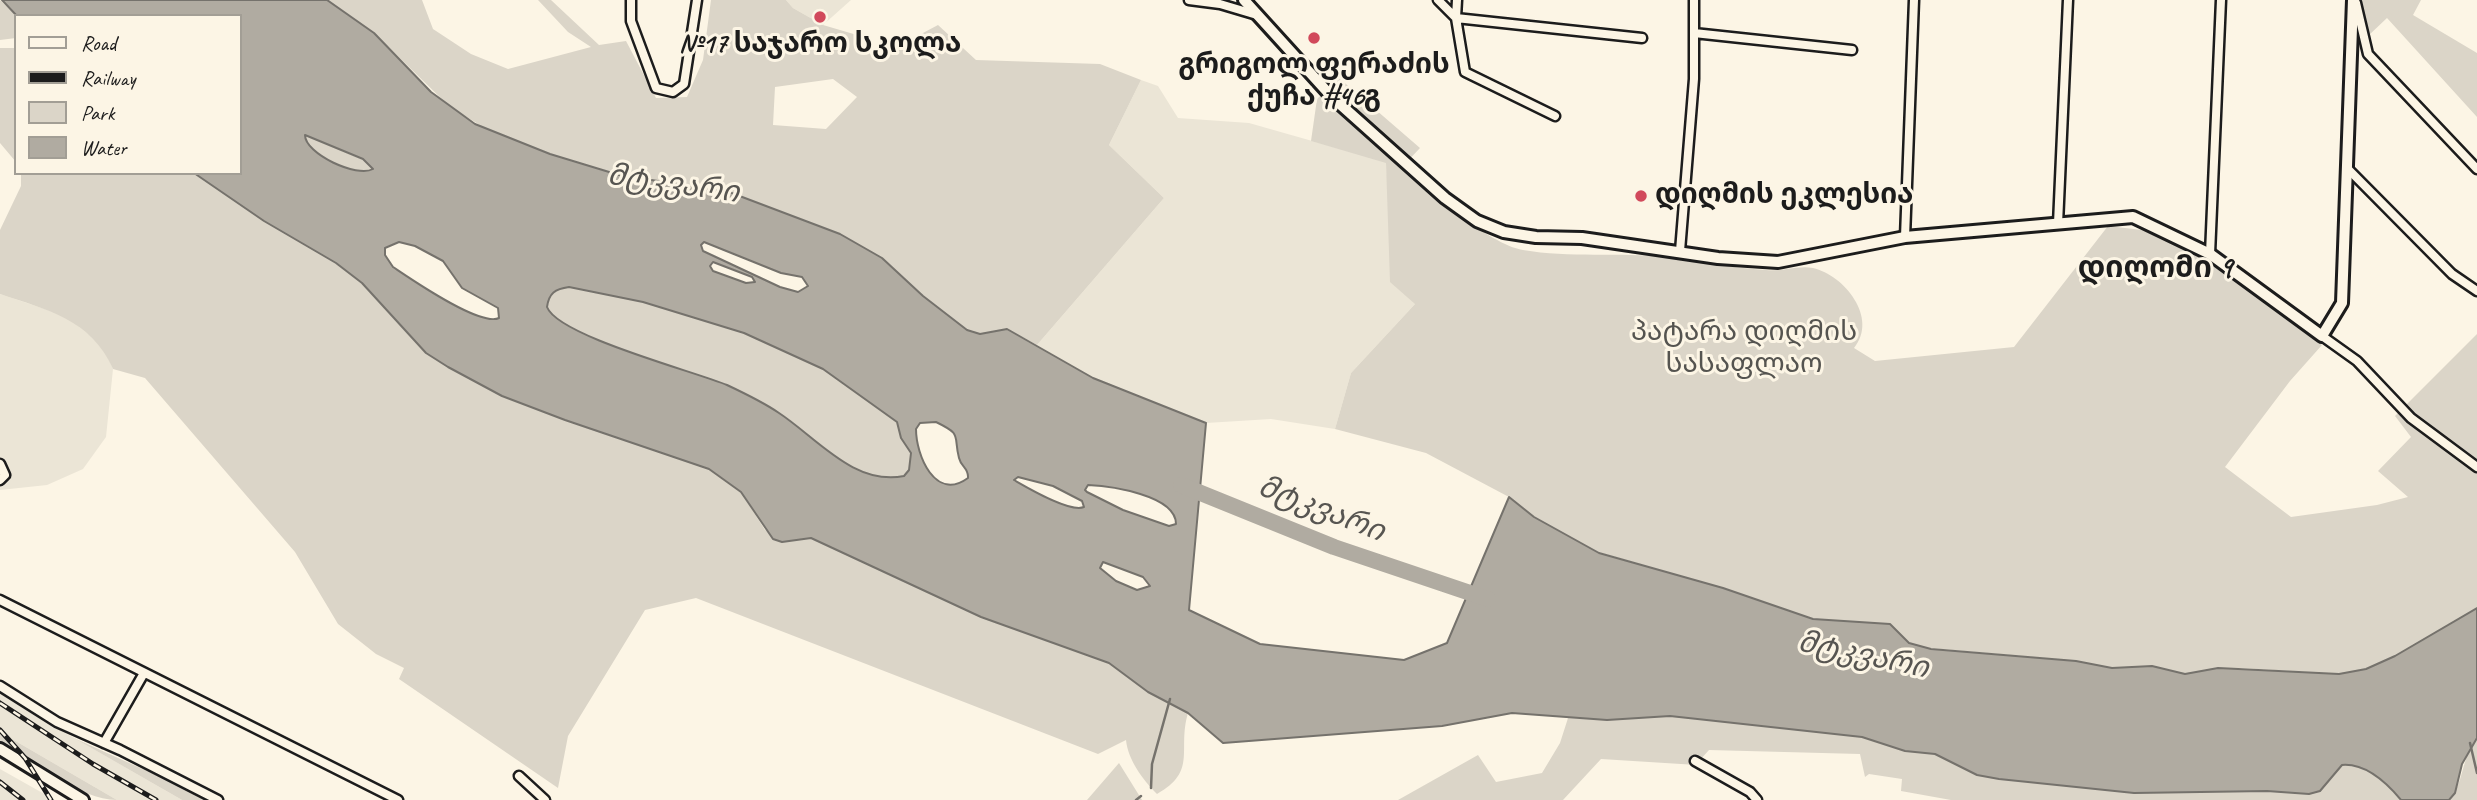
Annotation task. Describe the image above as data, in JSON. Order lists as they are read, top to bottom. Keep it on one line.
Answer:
{"districts":["დიღომი 9"],"water":["მტკვარი"],"parks":["პატარა დიღმის სასაფლაო"],"places":["№17 საჯარო სკოლა","გრიგოლ ფერაძის ქუჩა #46გ","დიღმის ეკლესია"],"legend":["Road","Railway","Park","Water"]}
